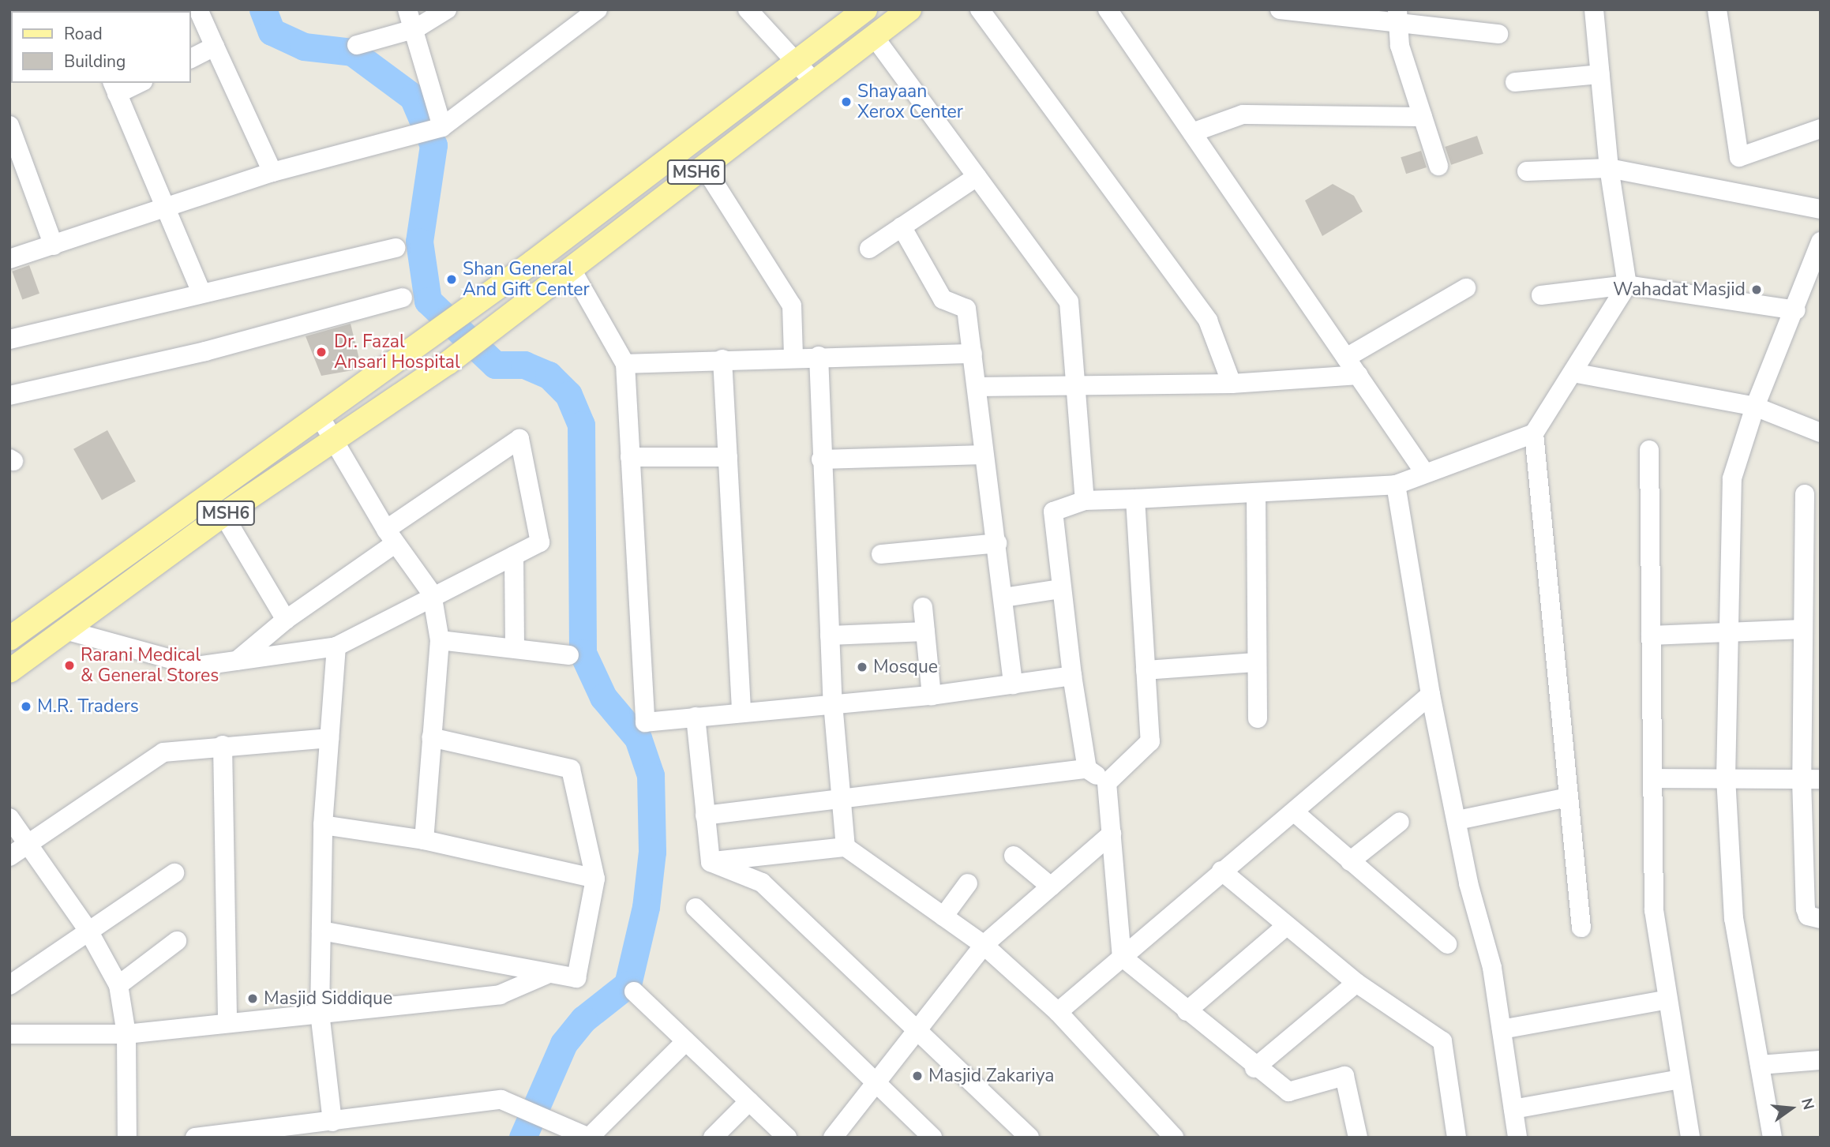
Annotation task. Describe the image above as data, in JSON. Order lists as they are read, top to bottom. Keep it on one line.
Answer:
{"streets":{"main road":["MSH6"]},"places":["Shayaan Xerox Center","Shan General And Gift Center","Wahadat Masjid","Dr. Fazal Ansari Hospital","Rarani Medical & General Stores","Mosque","M.R. Traders","Masjid Siddique","Masjid Zakariya"],"legend":["Road","Building"],"north":"right"}
